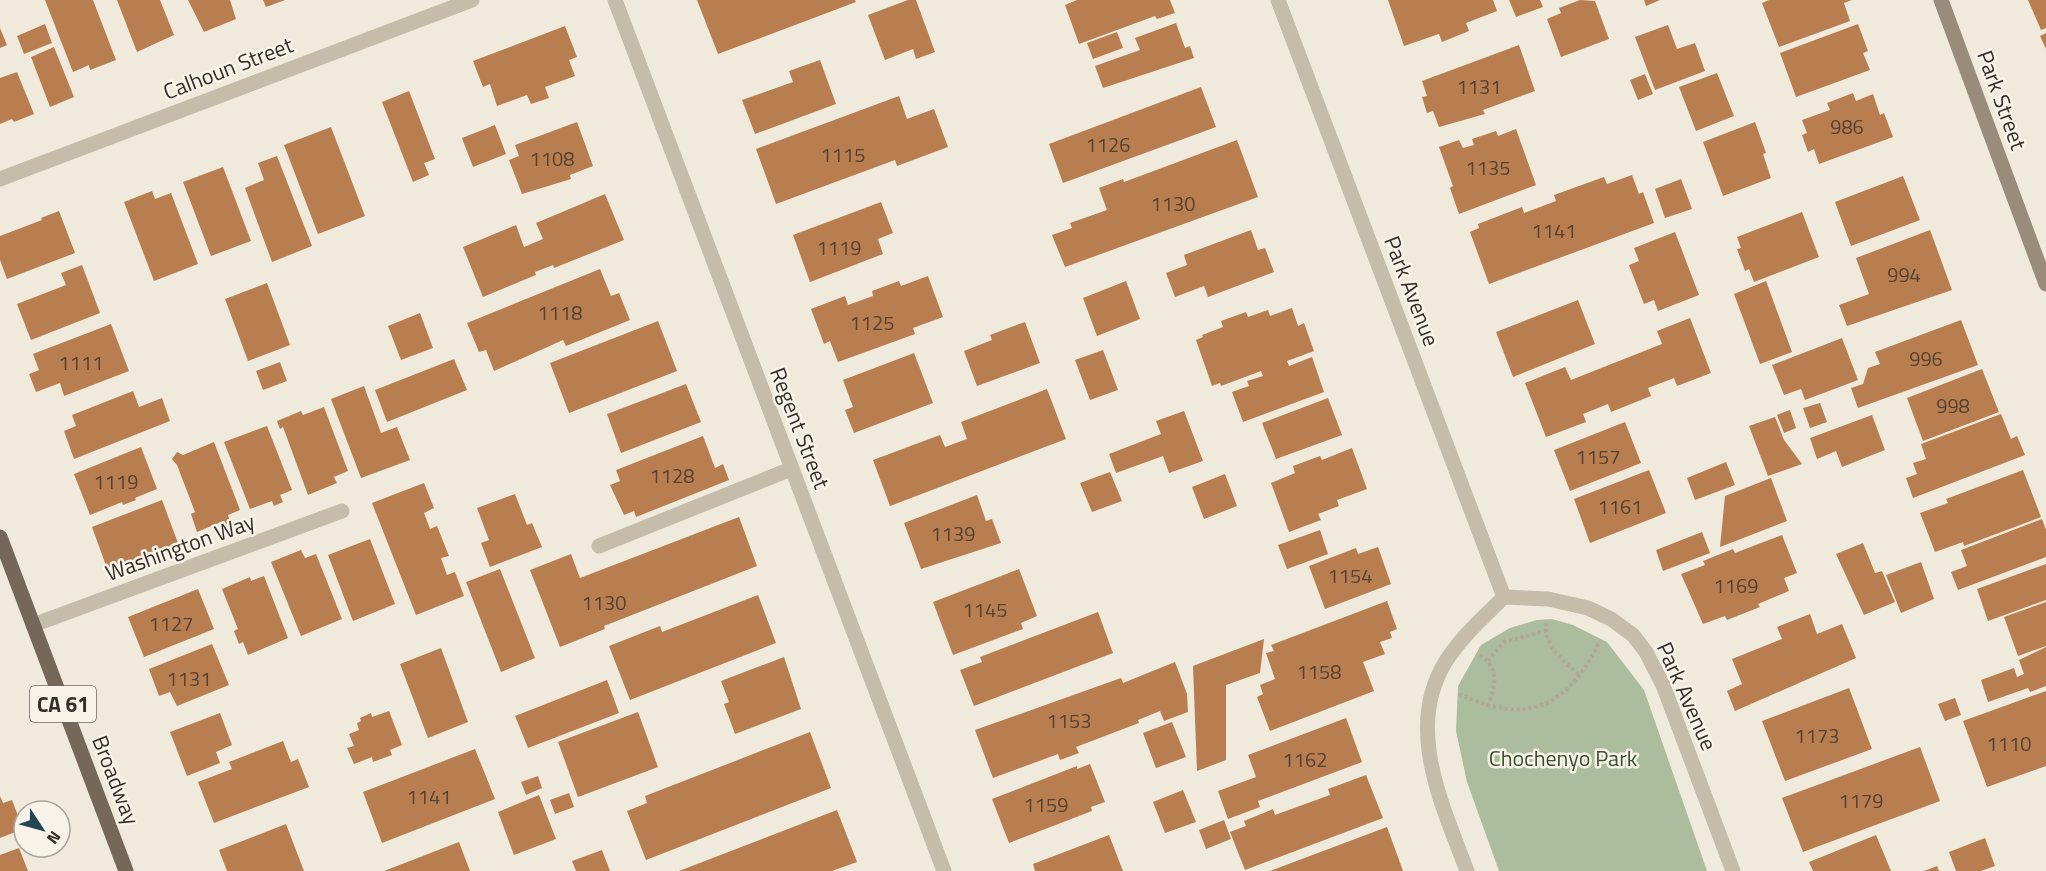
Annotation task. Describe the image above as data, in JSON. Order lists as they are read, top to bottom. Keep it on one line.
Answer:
{"streets":{"main road":["Park Street","CA 61","Broadway"],"street":["Calhoun Street","Park Avenue","Regent Street","Washington Way"]},"crossings":[["Washington Way","Broadway"]],"parks":["Chochenyo Park"],"house_numbers":["1131","986","1126","1115","1108","1135","1130","1141","1119","994","1118","1125","996","1111","998","1157","1128","1119","1161","1139","1154","1169","1130","1145","1127","1158","1131","1153","1173","1110","1162","1141","1179","1159"],"north":"bottom right"}
